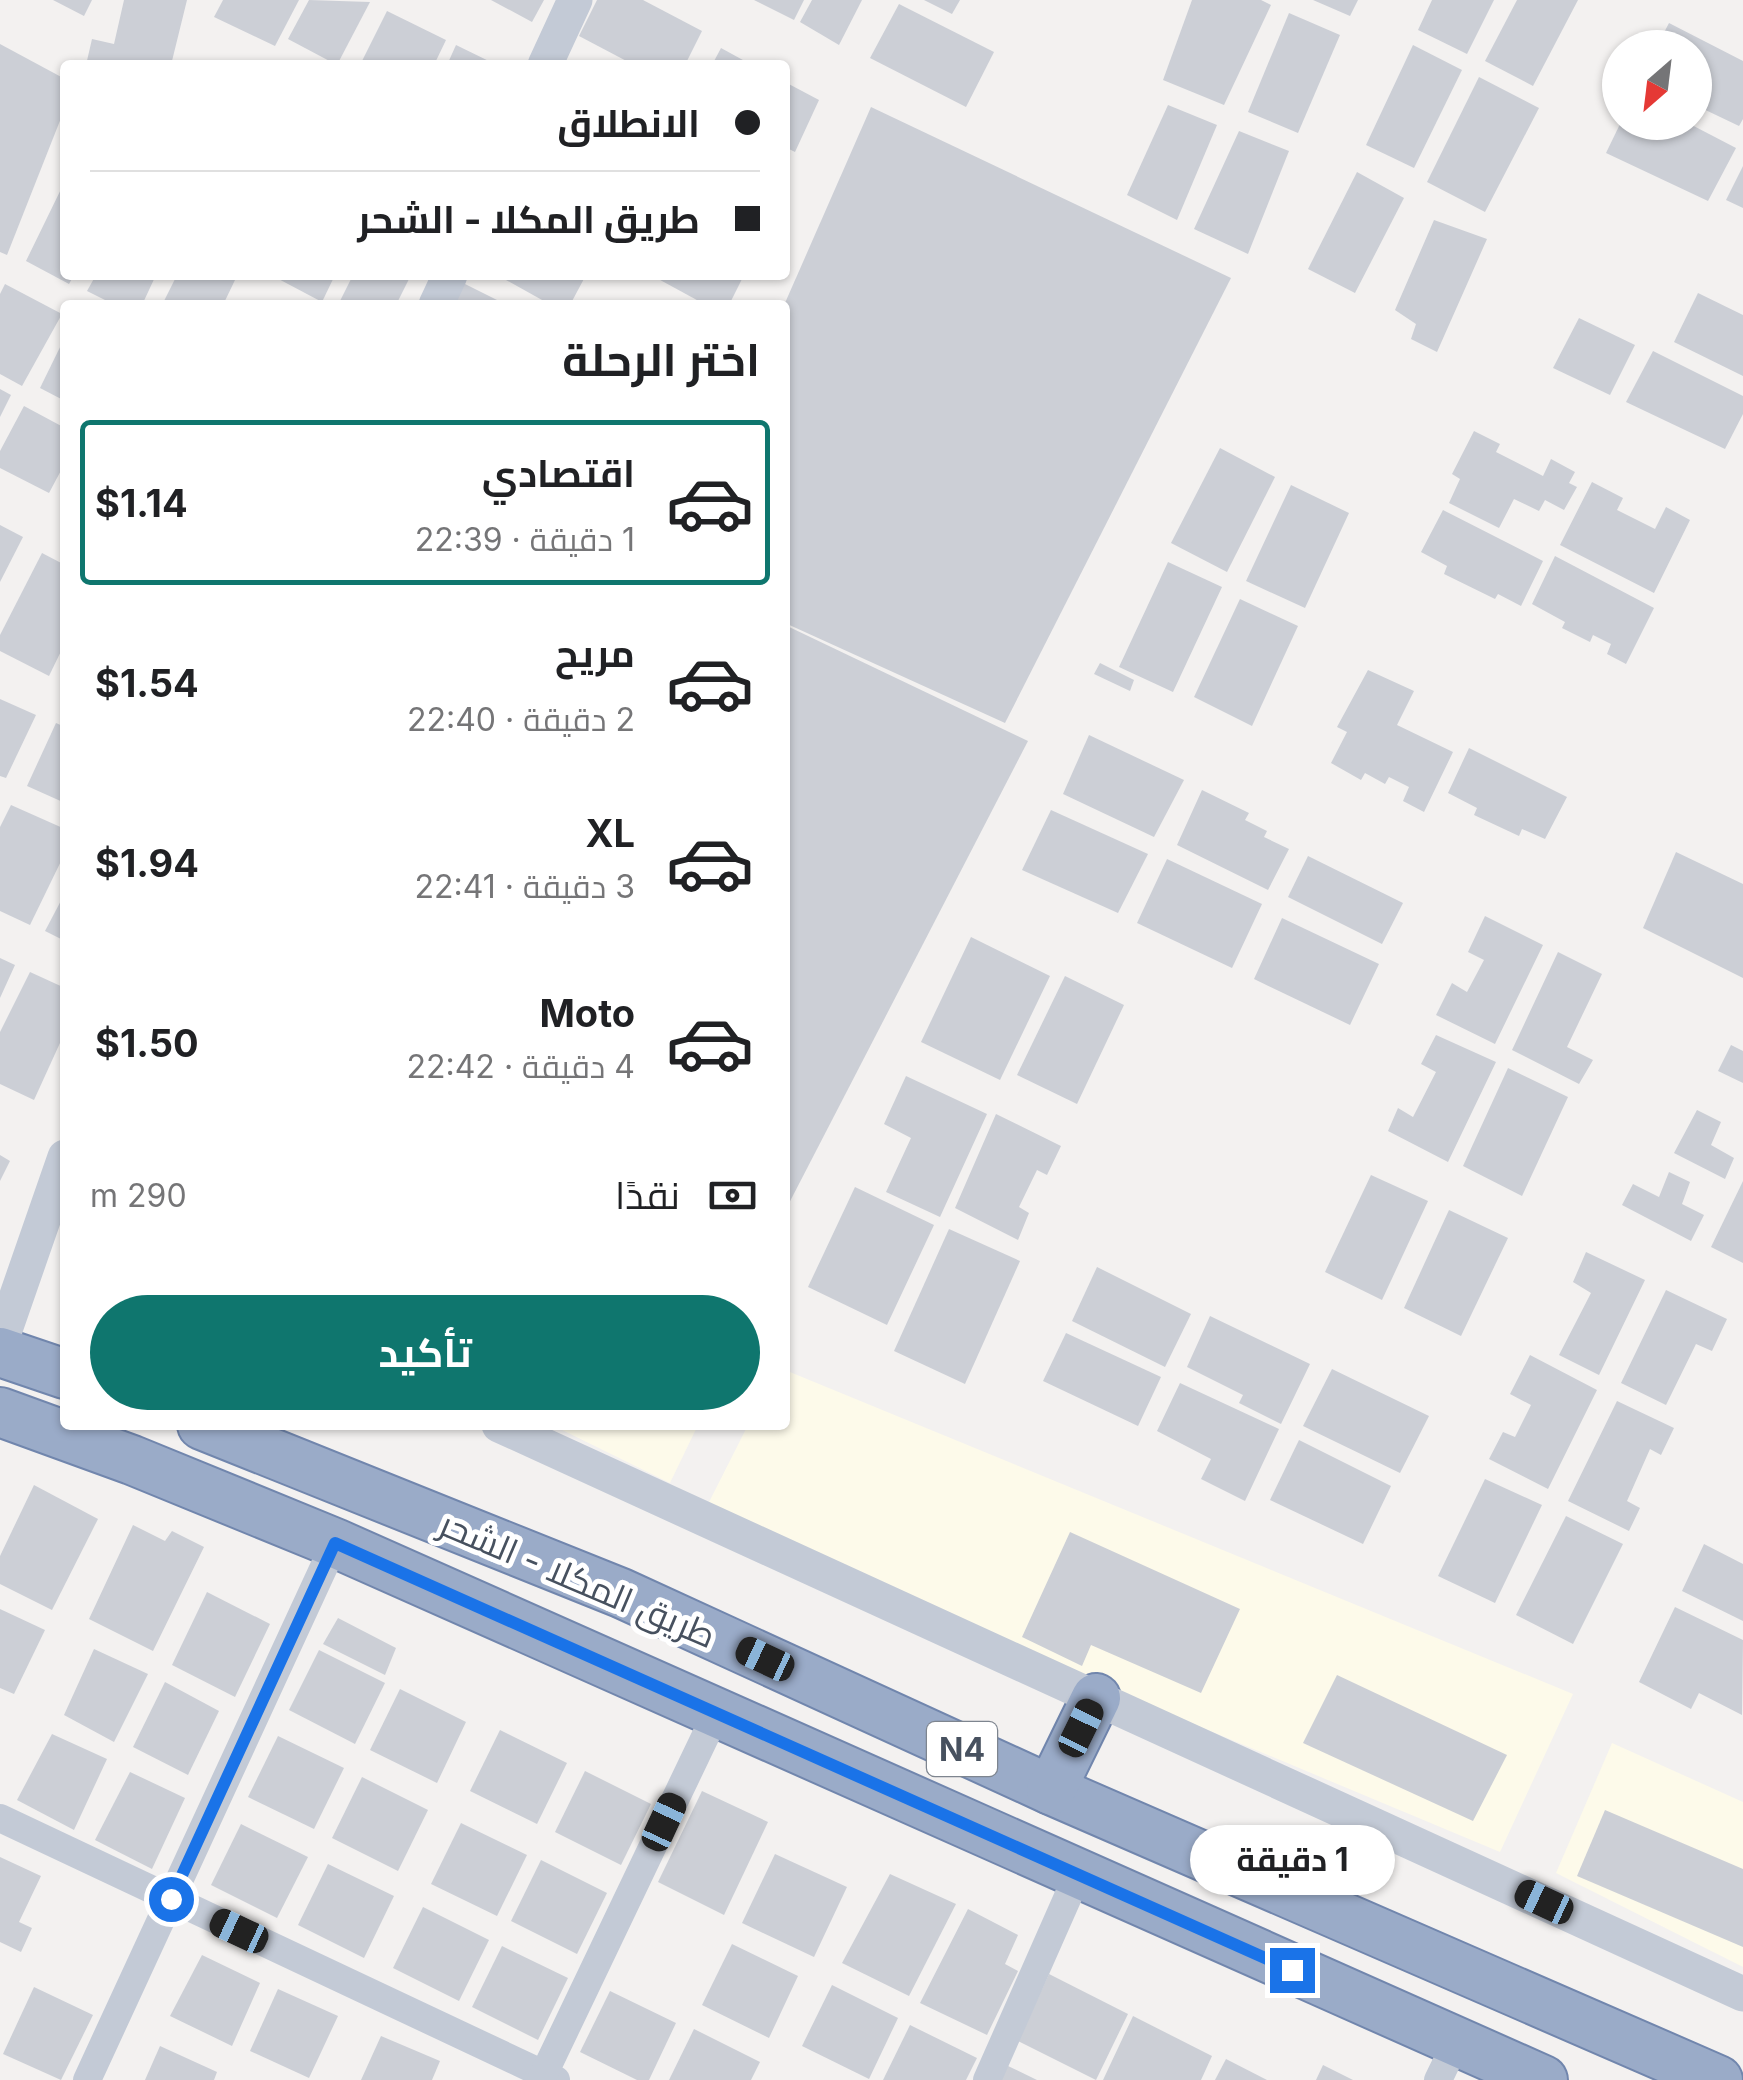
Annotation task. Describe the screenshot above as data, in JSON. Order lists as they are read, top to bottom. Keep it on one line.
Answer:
{"streets":{"highway":["طريق المكلا - الشحر","N4"]},"north":"bottom left","page":{"banner":["الانطلاق","طريق المكلا - الشحر"],"heading":"اختر الرحلة","list":[{"name":"اقتصادي","note":"1 دقيقة · 22:39","value":"$1.14"},{"name":"مريح","note":"2 دقيقة · 22:40","value":"$1.54"},{"name":"XL","note":"3 دقيقة · 22:41","value":"$1.94"},{"name":"Moto","note":"4 دقيقة · 22:42","value":"$1.50"}],"pay":["نقدًا","290 m"],"buttons":"تأكيد","bubble":"1 دقيقة"}}
